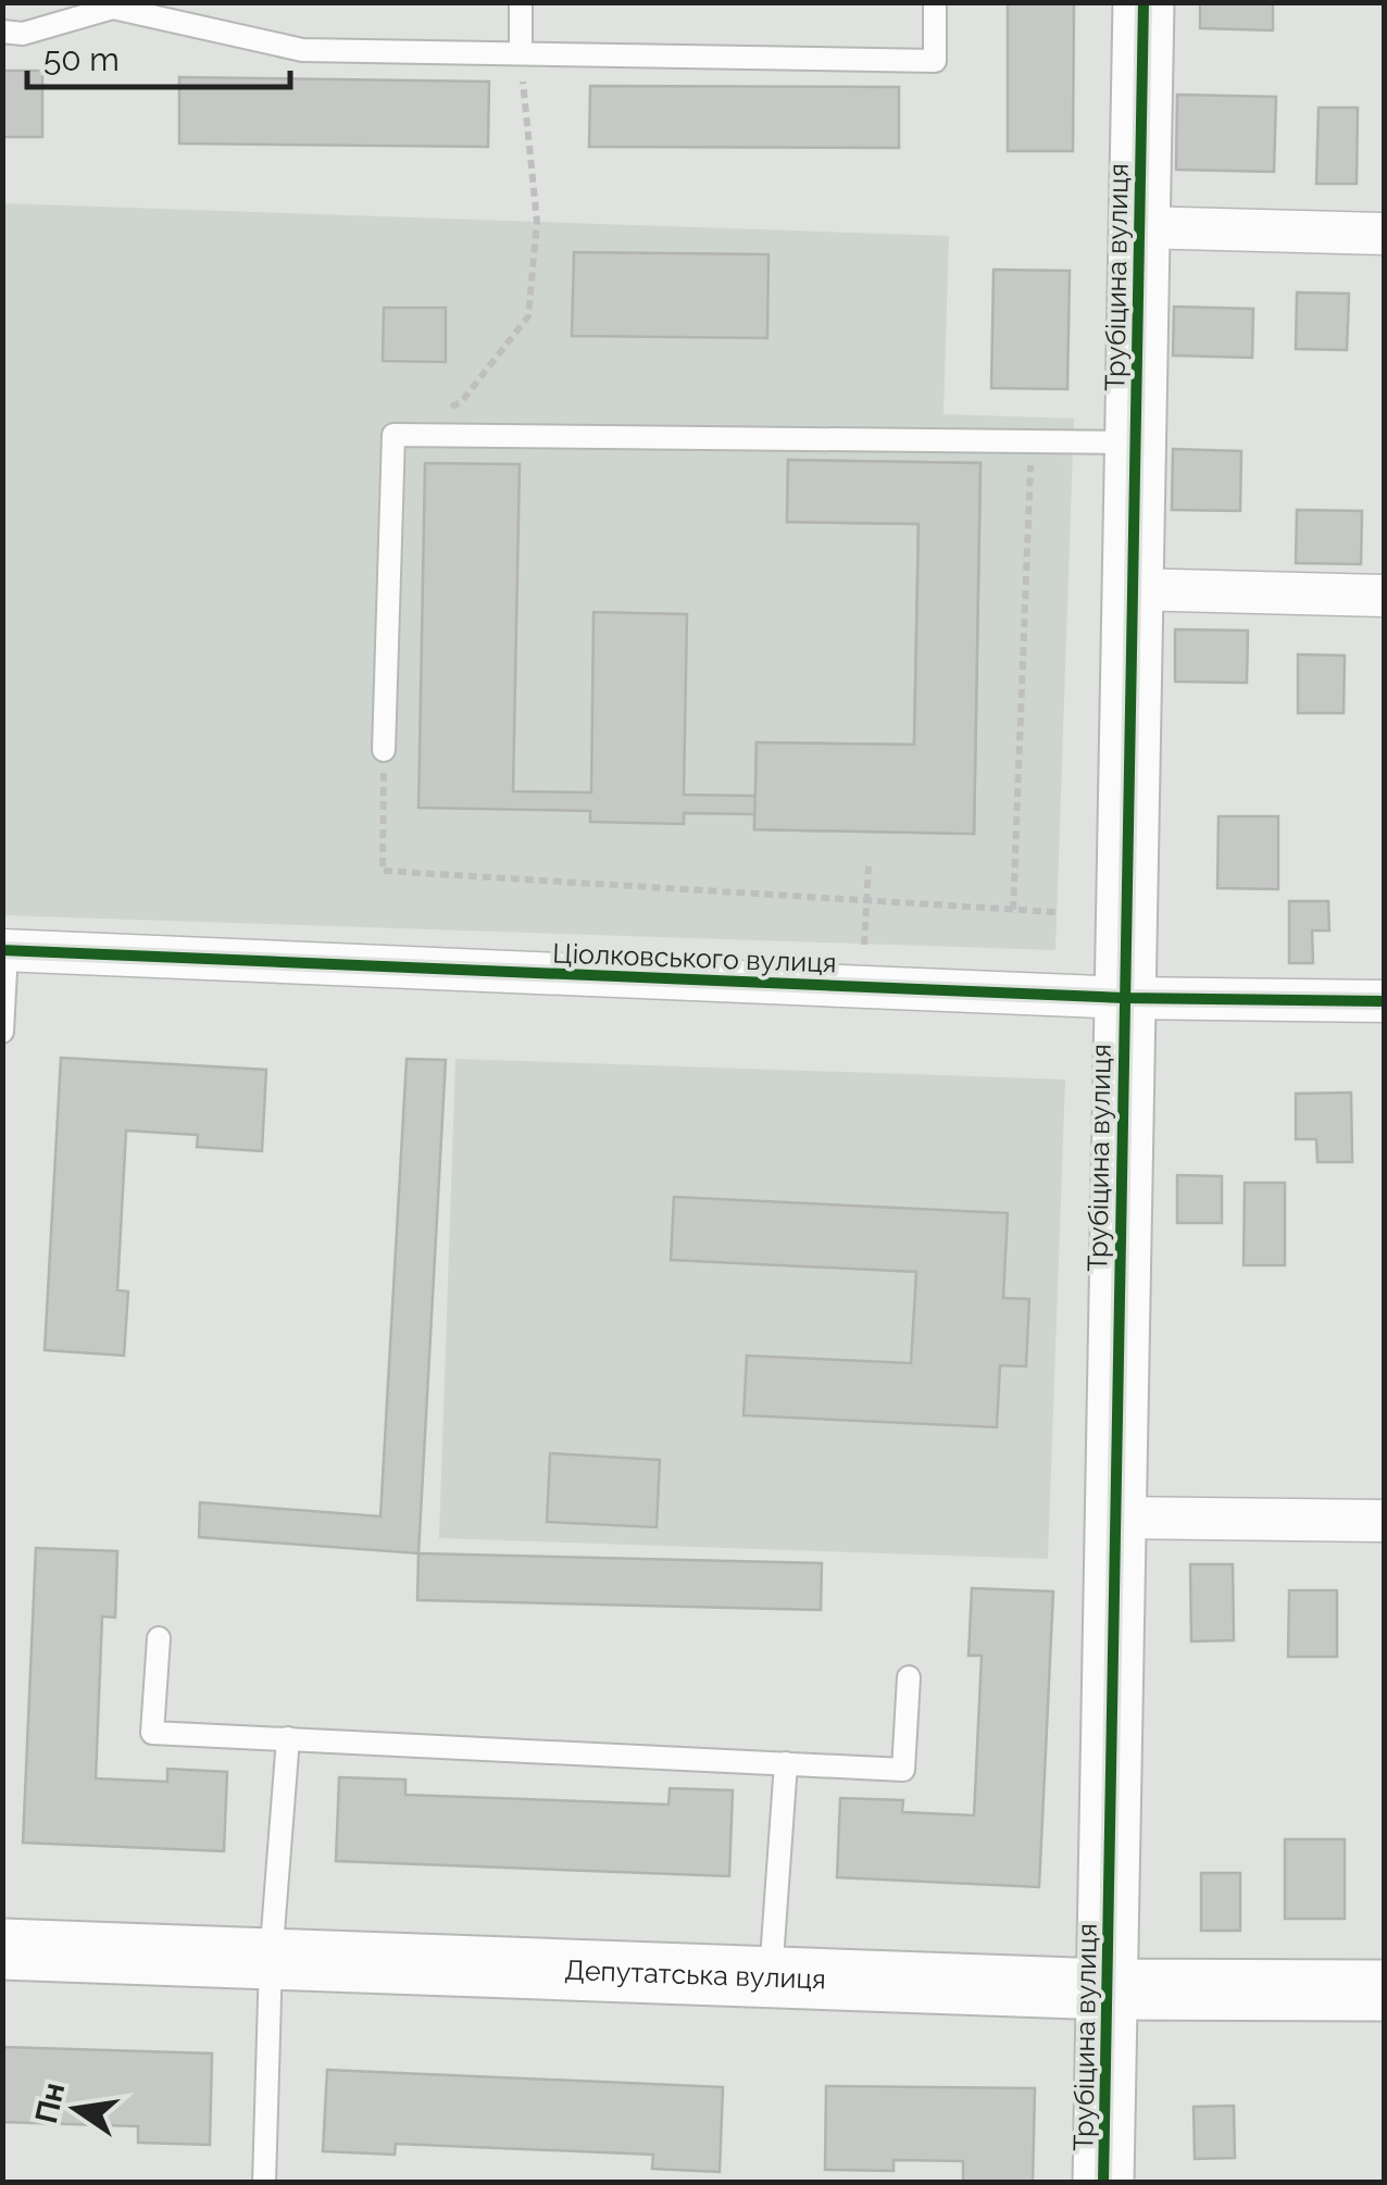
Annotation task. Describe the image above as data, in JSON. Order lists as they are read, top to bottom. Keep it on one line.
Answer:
{"streets":{"street":["Трубіцина вулиця","Ціолковського вулиця","Депутатська вулиця"]},"crossings":[["Трубіцина вулиця","Ціолковського вулиця"],["Трубіцина вулиця","Депутатська вулиця"]],"scale_bar":"50 m","north":"left"}
